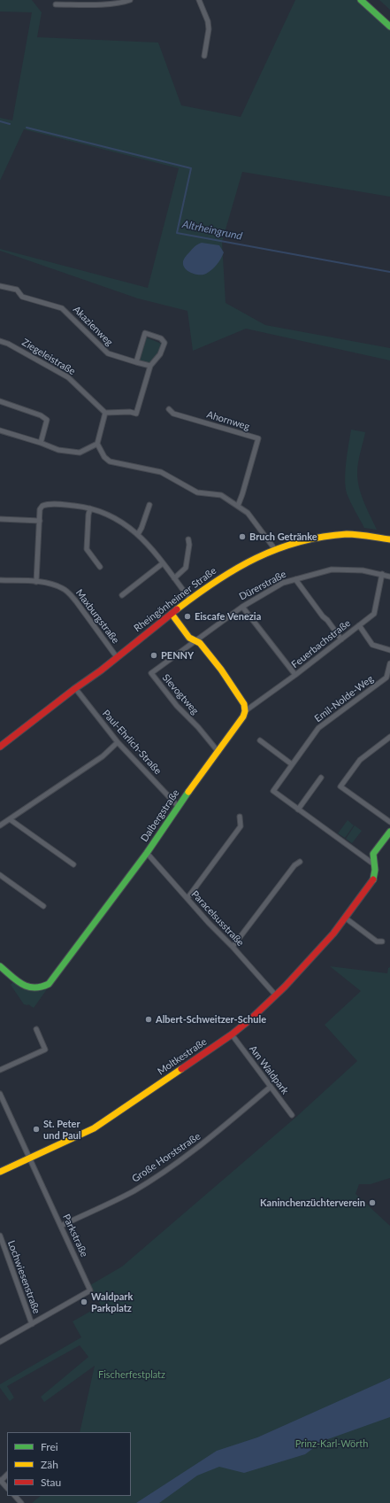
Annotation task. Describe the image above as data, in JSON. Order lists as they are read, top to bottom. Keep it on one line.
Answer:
{"streets":{"street":["Akazienweg","Ziegeleistraße","Ahornweg","Dürerstraße","Rheingönheimer Straße","Maxburgstraße","Feuerbachstraße","Slevogtweg","Emil-Nolde-Weg","Paul-Ehrlich-Straße","Dalbergstraße","Paracelsusstraße","Moltkestraße","Am Waldpark","Große Horststraße","Parkstraße","Lochwiesenstraße"]},"crossings":[["Dürerstraße","Feuerbachstraße"],["Dürerstraße","Slevogtweg"],["Rheingönheimer Straße","Maxburgstraße"],["Rheingönheimer Straße","Paul-Ehrlich-Straße"],["Feuerbachstraße","Dalbergstraße"],["Slevogtweg","Dalbergstraße"],["Emil-Nolde-Weg","Moltkestraße"],["Paul-Ehrlich-Straße","Dalbergstraße"],["Dalbergstraße","Paracelsusstraße"],["Paracelsusstraße","Moltkestraße"],["Moltkestraße","Am Waldpark"],["Moltkestraße","Parkstraße"],["Am Waldpark","Große Horststraße"],["Große Horststraße","Parkstraße"],["Parkstraße","Lochwiesenstraße"]],"water":["Altrheingrund"],"parks":["Fischerfestplatz","Prinz-Karl-Wörth"],"places":["Bruch Getränke","Eiscafe Venezia","PENNY","Albert-Schweitzer-Schule","St. Peter und Paul","Kaninchenzüchterverein","Waldpark Parkplatz"],"legend":["Frei","Zäh","Stau"]}
